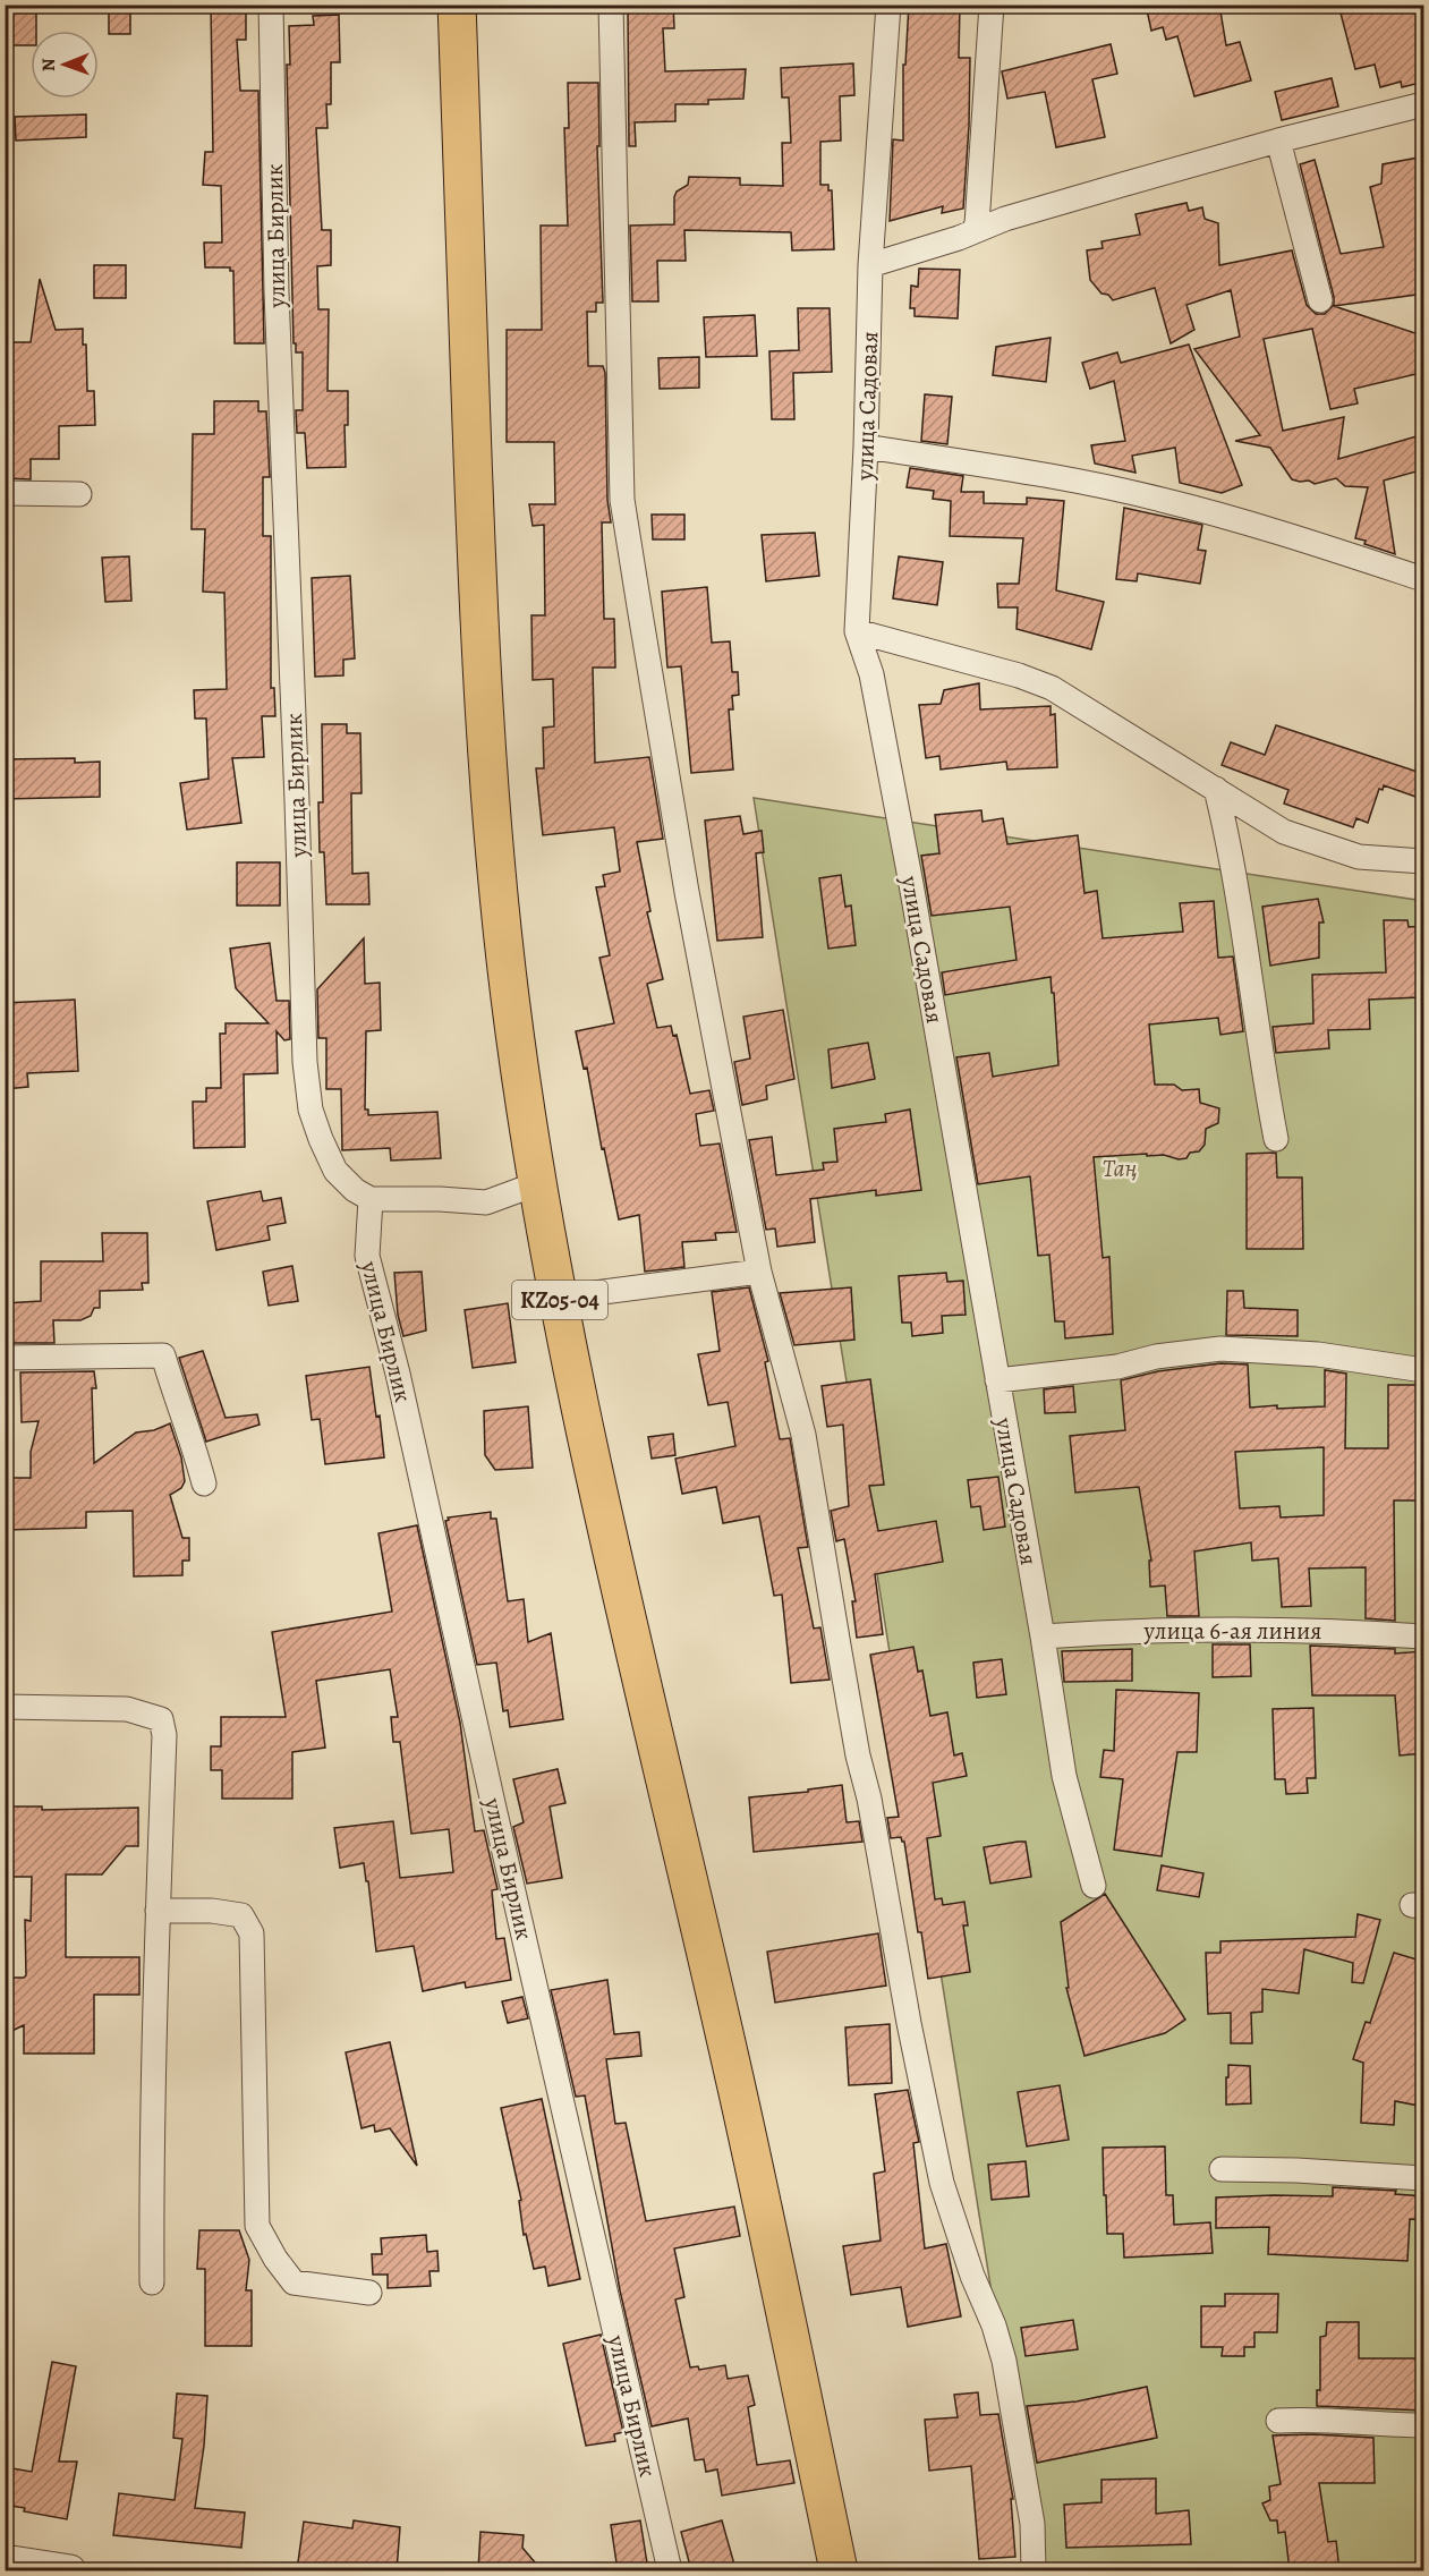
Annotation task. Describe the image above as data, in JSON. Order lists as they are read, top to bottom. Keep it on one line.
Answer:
{"streets":{"main road":["KZ05-04"],"street":["улица Бирлик","улица Садовая","улица 6-ая линия"]},"crossings":[["улица Садовая","улица 6-ая линия"]],"parks":["Таң"],"north":"left"}
